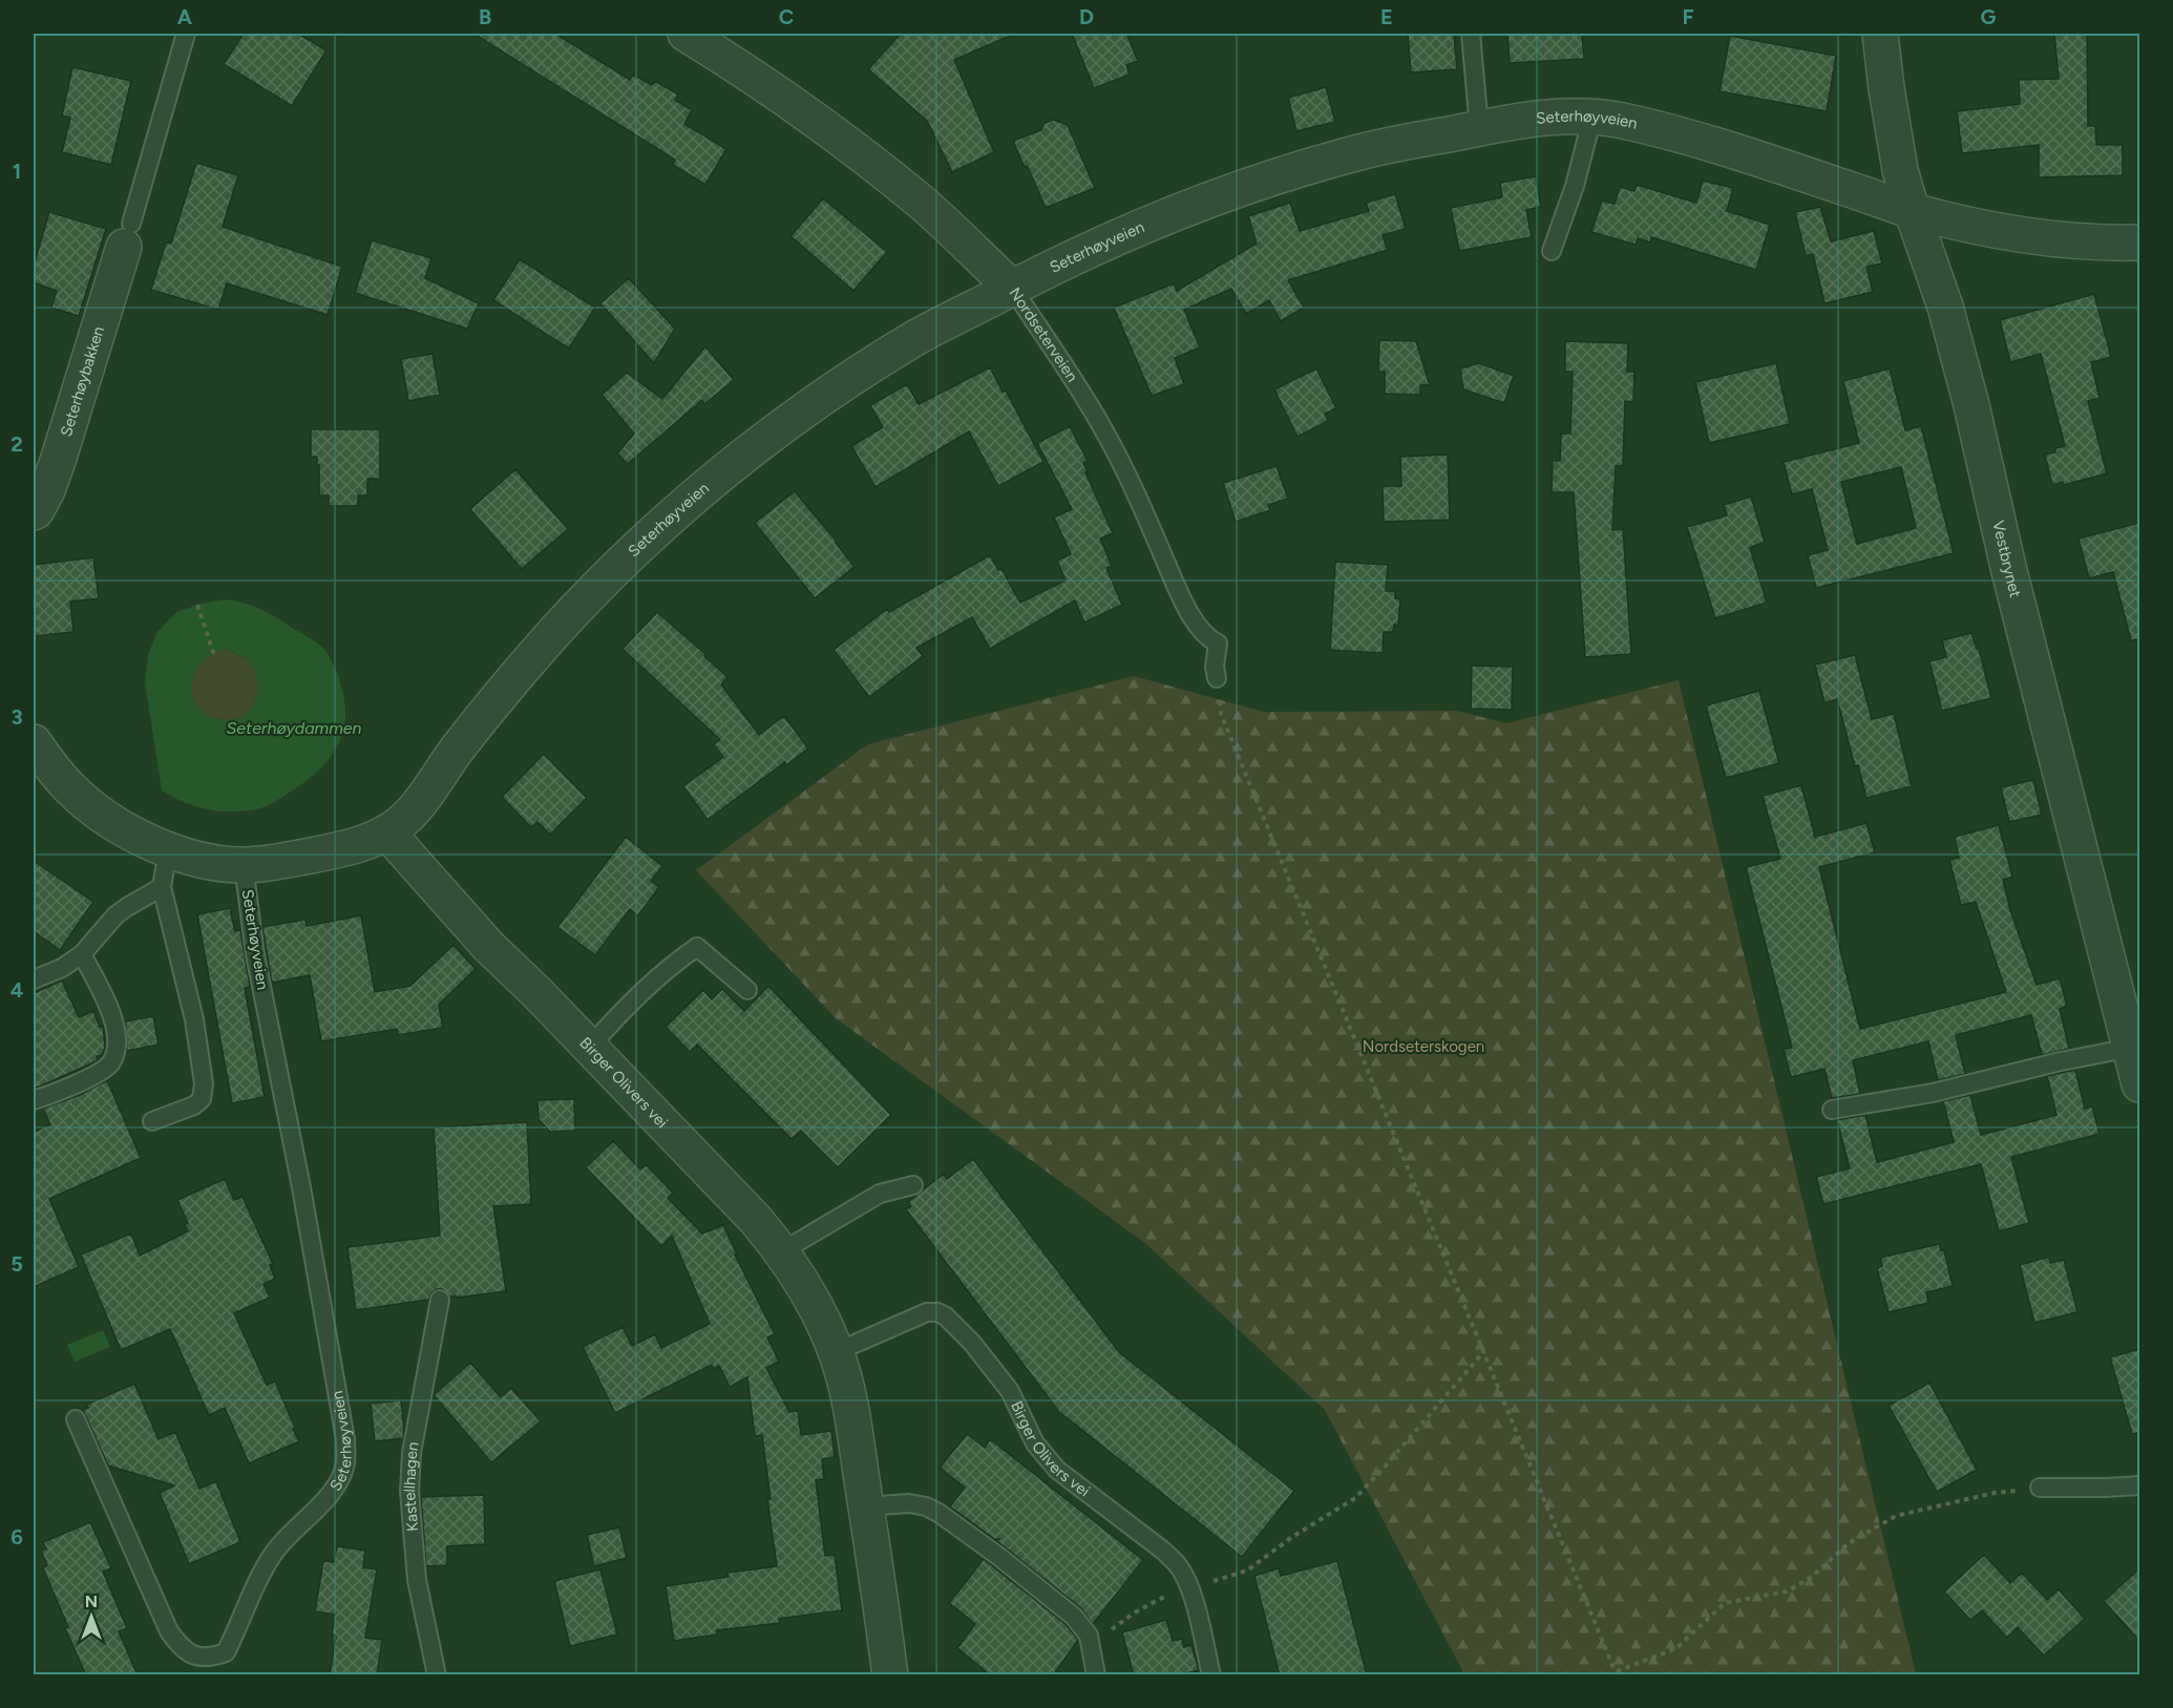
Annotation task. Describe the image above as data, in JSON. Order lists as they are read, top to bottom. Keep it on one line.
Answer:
{"streets":{"street":["Seterhøyveien","Nordseterveien","Seterhøybakken","Vestbrynet","Birger Olivers vei"],"lane":["Kastellhagen"]},"crossings":[["Seterhøyveien","Nordseterveien"],["Seterhøyveien","Vestbrynet"],["Seterhøyveien","Birger Olivers vei"]],"water":["Seterhøydammen"],"parks":["Nordseterskogen"],"north":"top","grid":{"columns":["A","B","C","D","E","F","G"],"rows":["1","2","3","4","5","6"]}}
